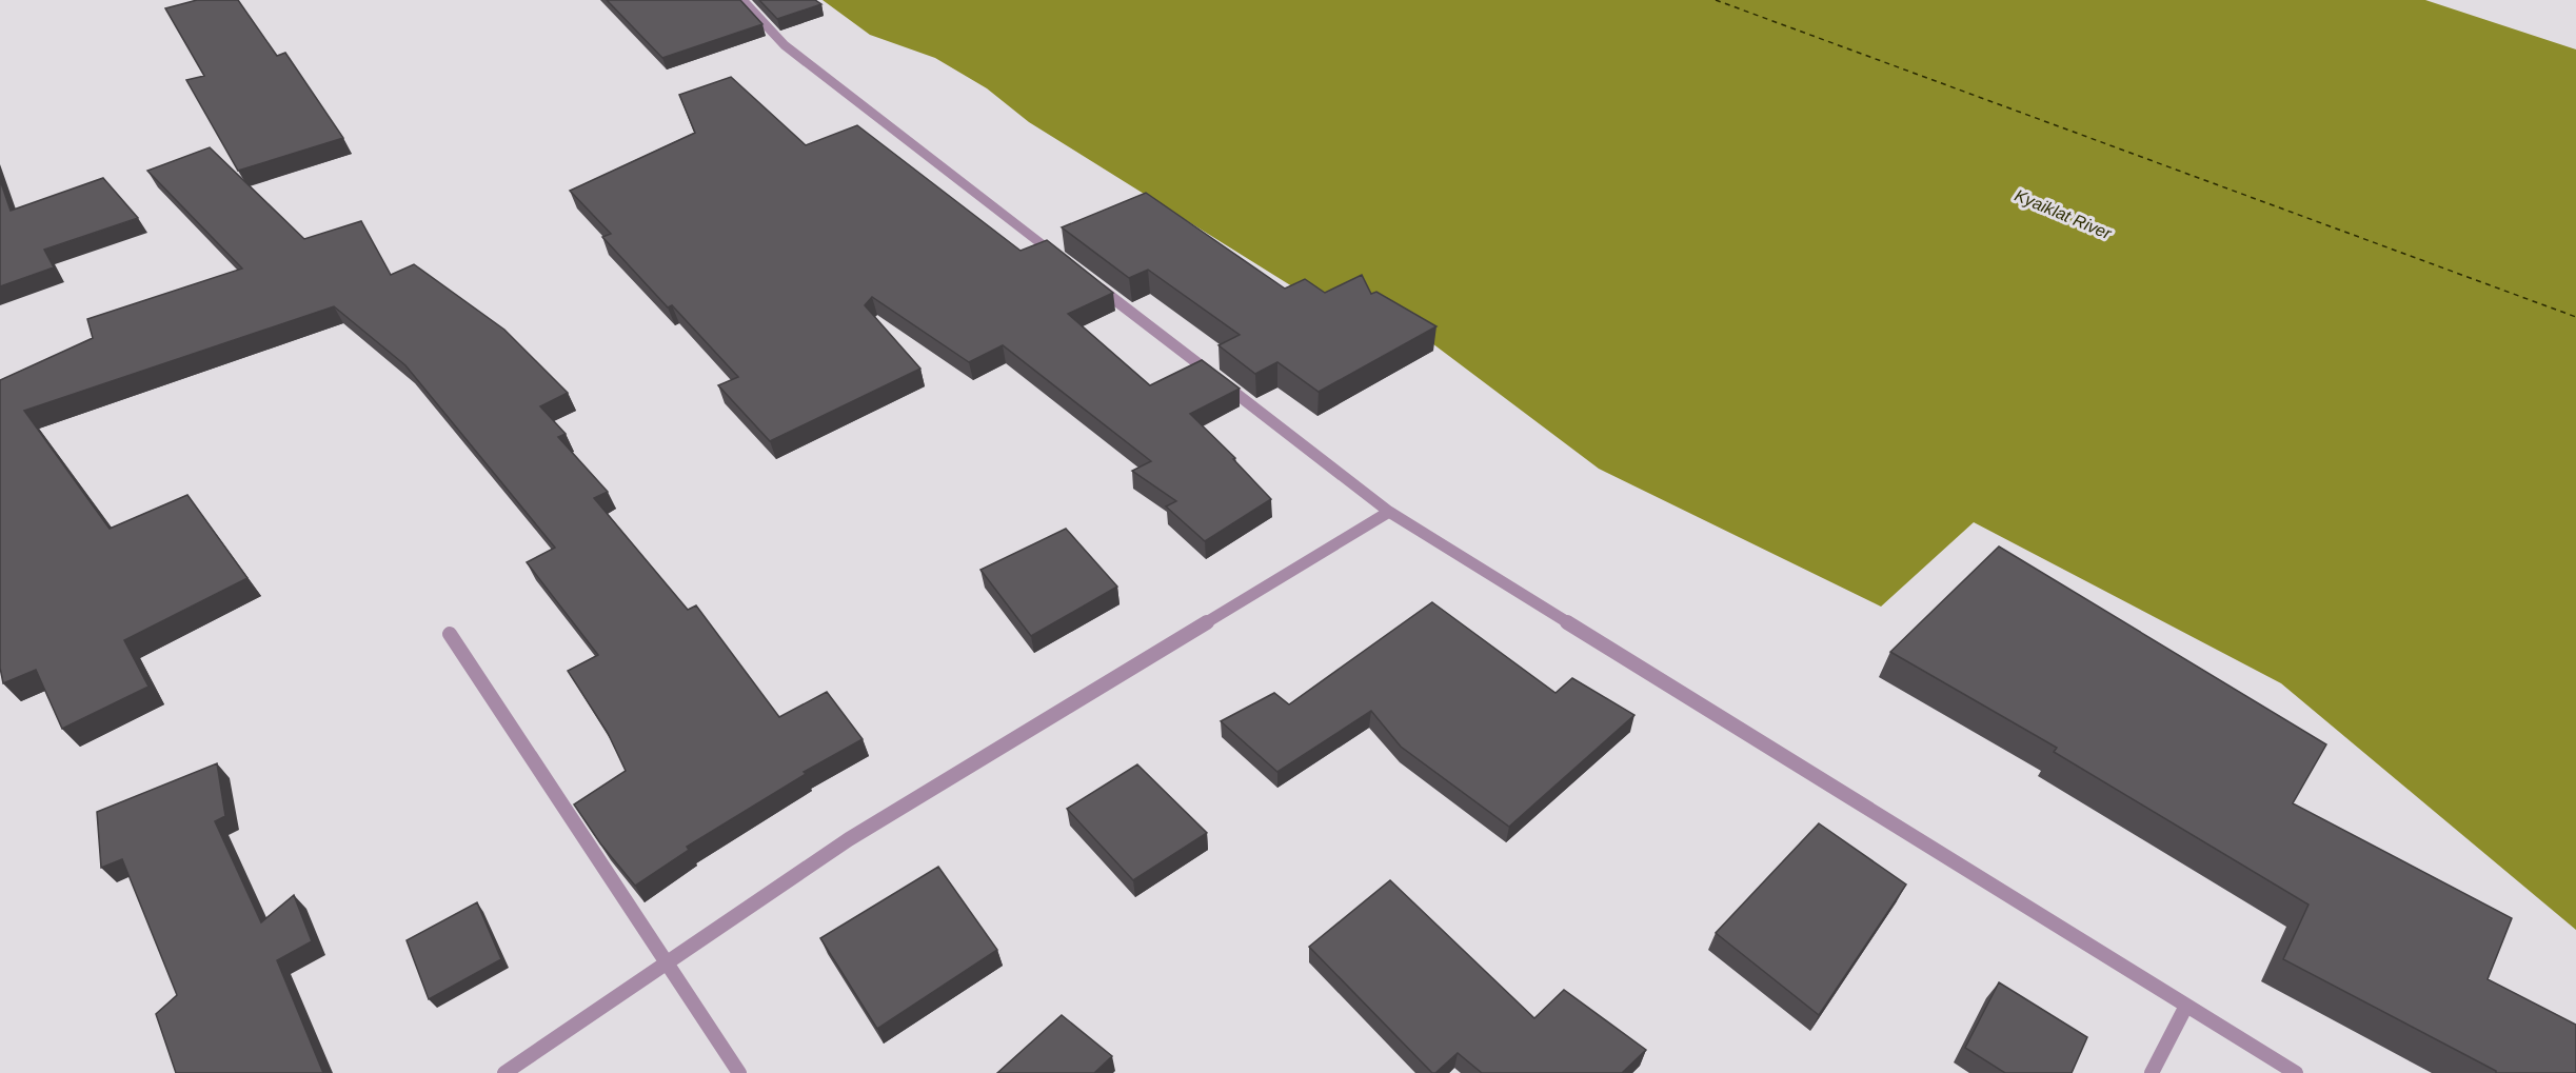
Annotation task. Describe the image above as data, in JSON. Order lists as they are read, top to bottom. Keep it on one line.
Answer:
{"water":["Kyaiklat River"]}
